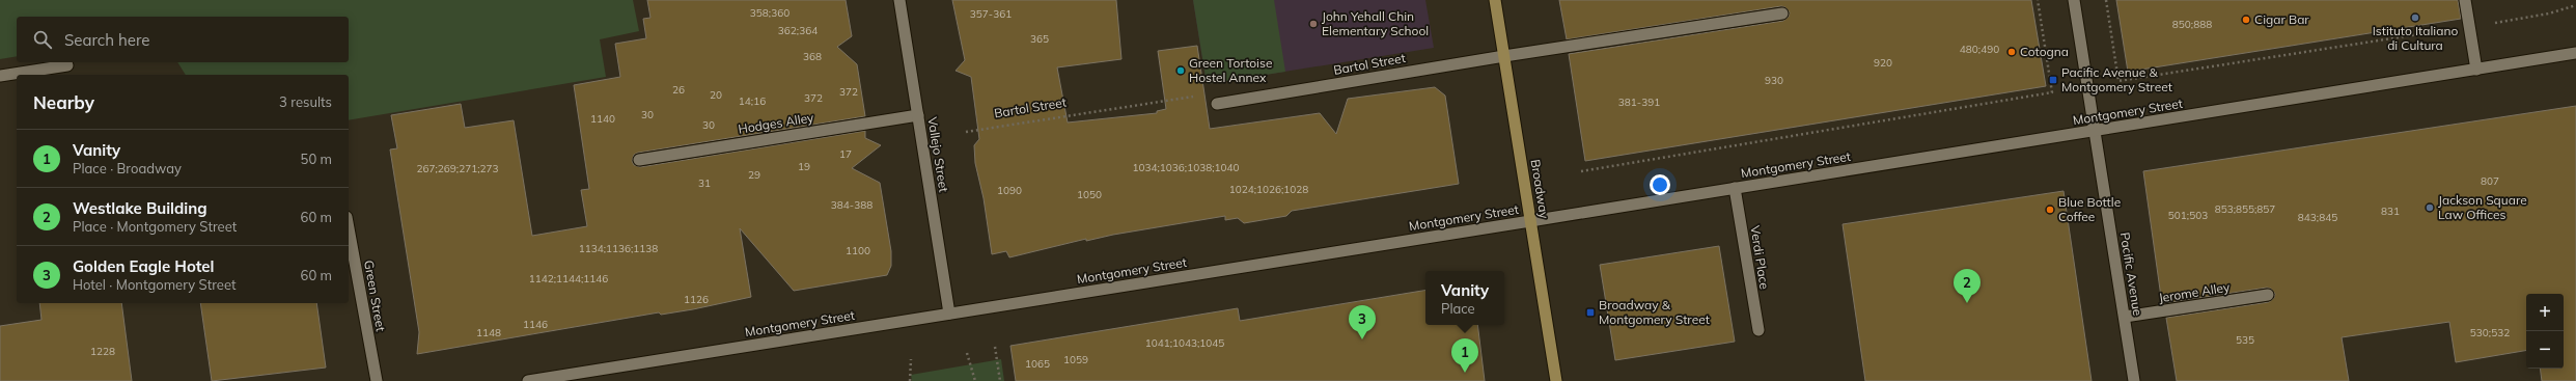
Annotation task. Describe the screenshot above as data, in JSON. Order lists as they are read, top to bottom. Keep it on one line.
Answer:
{"streets":{"main road":["Broadway"],"street":["Bartol Street","Montgomery Street","Hodges Alley","Vallejo Street","Verdi Place","Pacific Avenue","Jerome Alley","Green Street"]},"crossings":[["Bartol Street","Broadway"],["Montgomery Street","Vallejo Street"],["Montgomery Street","Broadway"],["Montgomery Street","Verdi Place"],["Montgomery Street","Pacific Avenue"],["Hodges Alley","Vallejo Street"],["Pacific Avenue","Jerome Alley"]],"places":{"other":["Istituto Italiano di Cultura","Cigar Bar","John Yehall Chin Elementary School","Cotogna","Green Tortoise Hostel Annex","Jackson Square Law Offices","Blue Bottle Coffee"],"transit":["Pacific Avenue & Montgomery Street","Broadway & Montgomery Street"]},"house_numbers":["358;360","357-361","850;888","362;364","365","480;490","368","920","930","26","372","20","372","14;16","381-391","30","1140","30","17","19","1034;1036;1038;1040","267;269;271;273","29","807","31","1024;1026;1028","1090","1050","384-388","853;855;857","831","501;503","843;845","1134;1136;1138","1100","1142;1144;1146","1126","1146","1148","530;532","535","1041;1043;1045","1228","1059","1065"],"page":{"search":"Search here","heading":["Nearby","3 results"],"list":[{"mark":"1","name":"Vanity","note":"Place · Broadway","value":"50 m"},{"mark":"2","name":"Westlake Building","note":"Place · Montgomery Street","value":"60 m"},{"mark":"3","name":"Golden Eagle Hotel","note":"Hotel · Montgomery Street","value":"60 m"}],"pins":["2","3","1"],"popup":["Vanity","Place"],"map_buttons":["+","−"]}}
